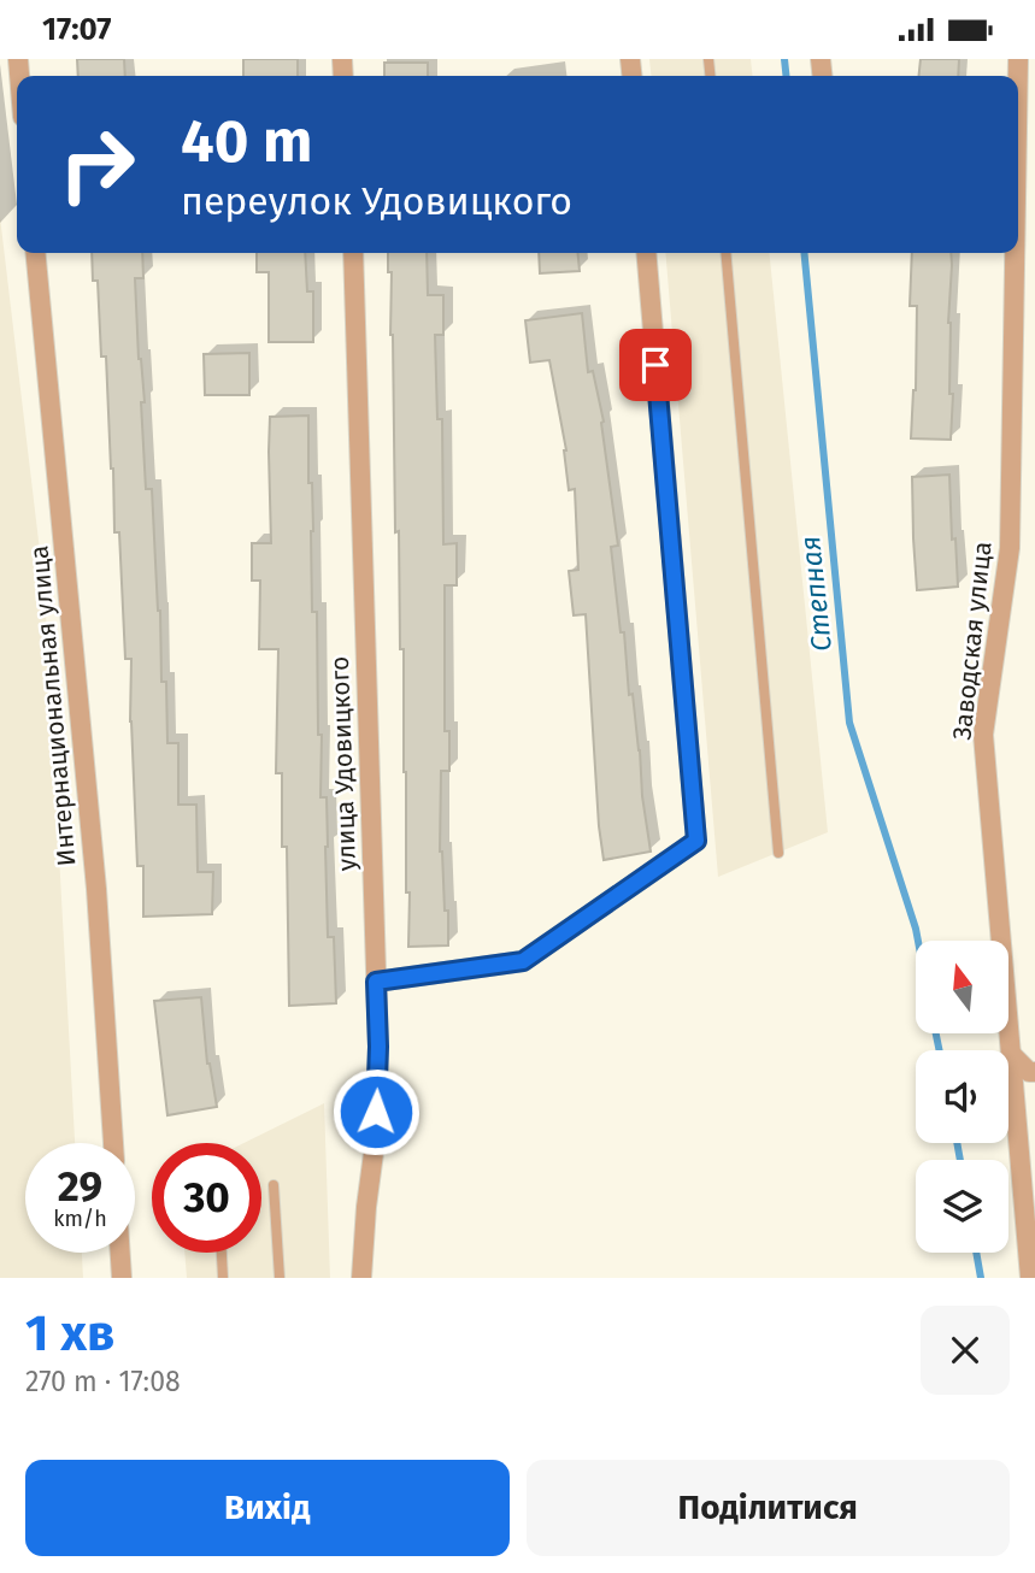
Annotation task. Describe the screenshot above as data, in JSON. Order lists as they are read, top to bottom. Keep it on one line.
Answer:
{"streets":{"street":["Заводская улица","Интернациональная улица","улица Удовицкого"]},"water":["Степная"],"north":"top","page":{"status":"17:07","turn":["40 m","переулок Удовицкого"],"speed":"29 km/h","limit":"30","heading":["1 хв","270 m · 17:08"],"buttons":["Вихід","Поділитися"]}}
